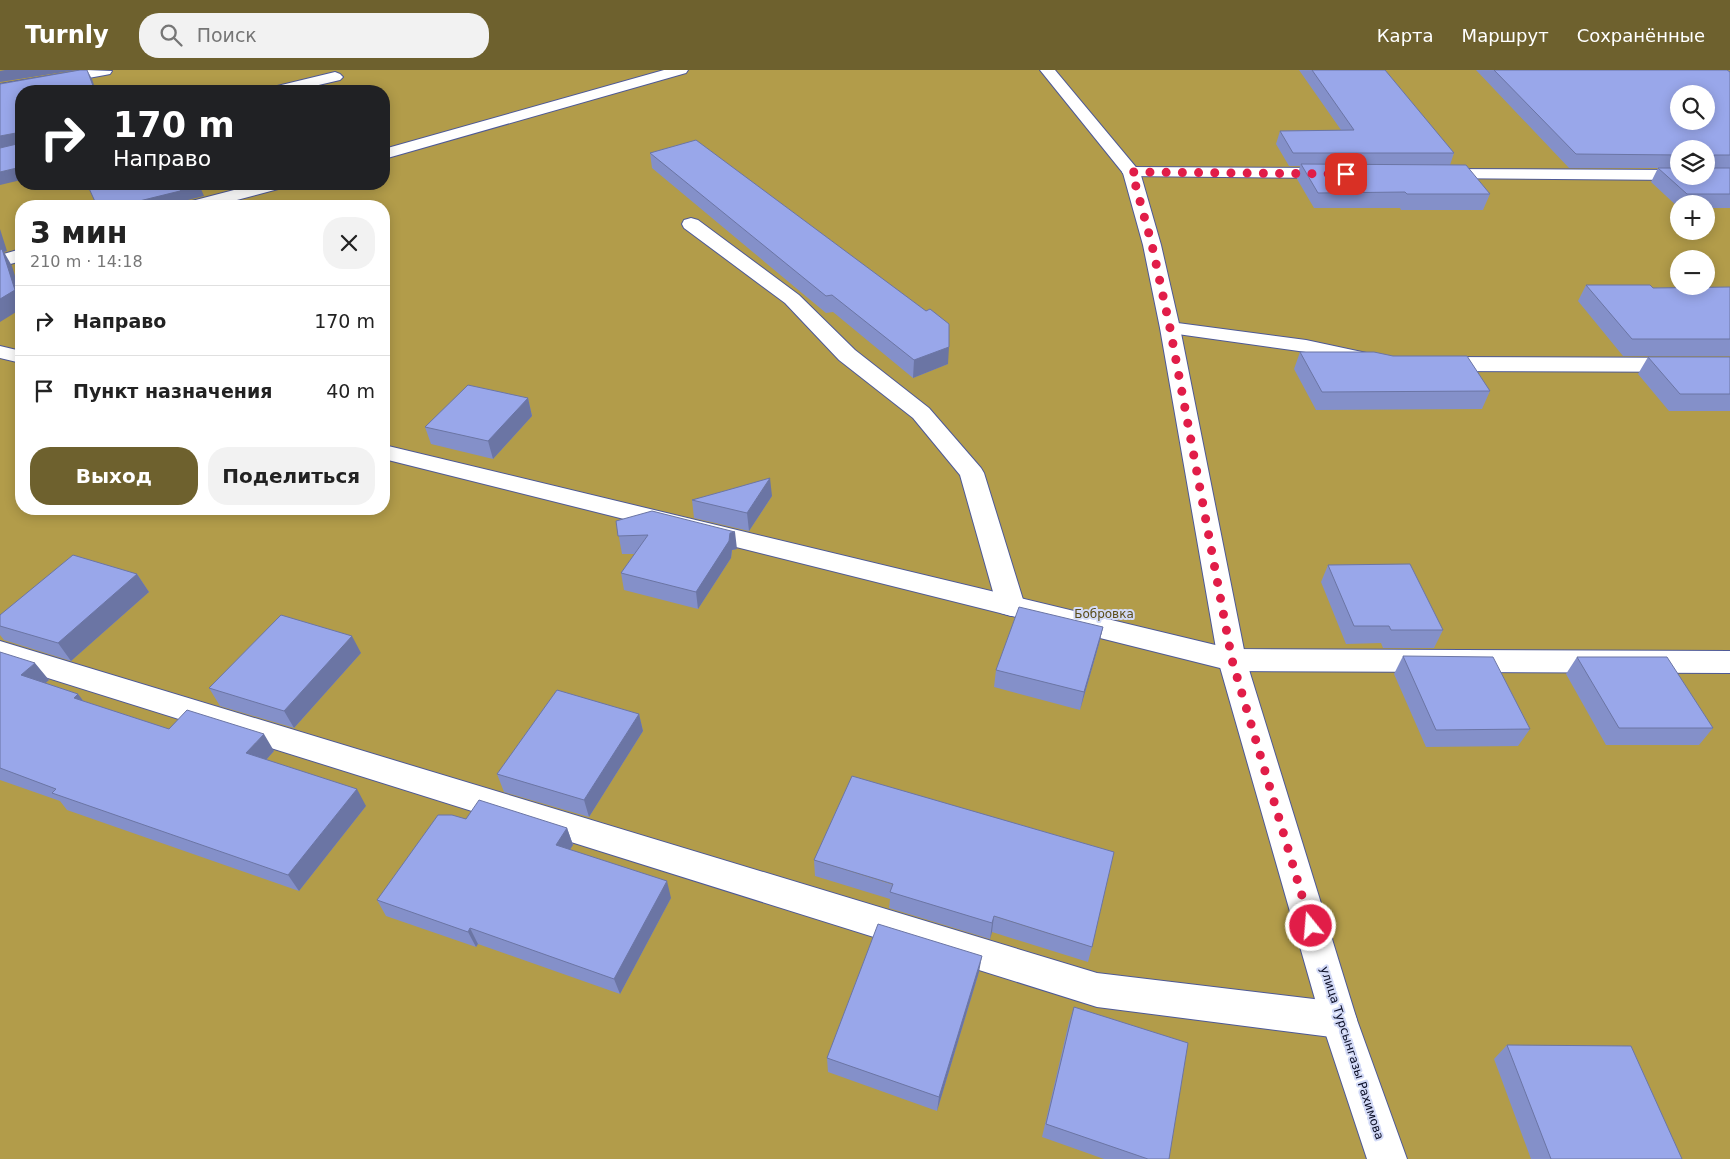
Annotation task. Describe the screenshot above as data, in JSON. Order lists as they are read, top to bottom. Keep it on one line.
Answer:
{"streets":{"street":["улица Турсынгазы Рахимова"]},"parks":["Бобровка"],"page":{"header":"Turnly","search":"Поиск","nav":["Карта","Маршрут","Сохранённые"],"map_buttons":["+","−"],"turn":["170 m","Направо"],"heading":["3 мин","210 m · 14:18"],"list":[{"name":"Направо","value":"170 m"},{"name":"Пункт назначения","value":"40 m"}],"buttons":["Выход","Поделиться"]}}
